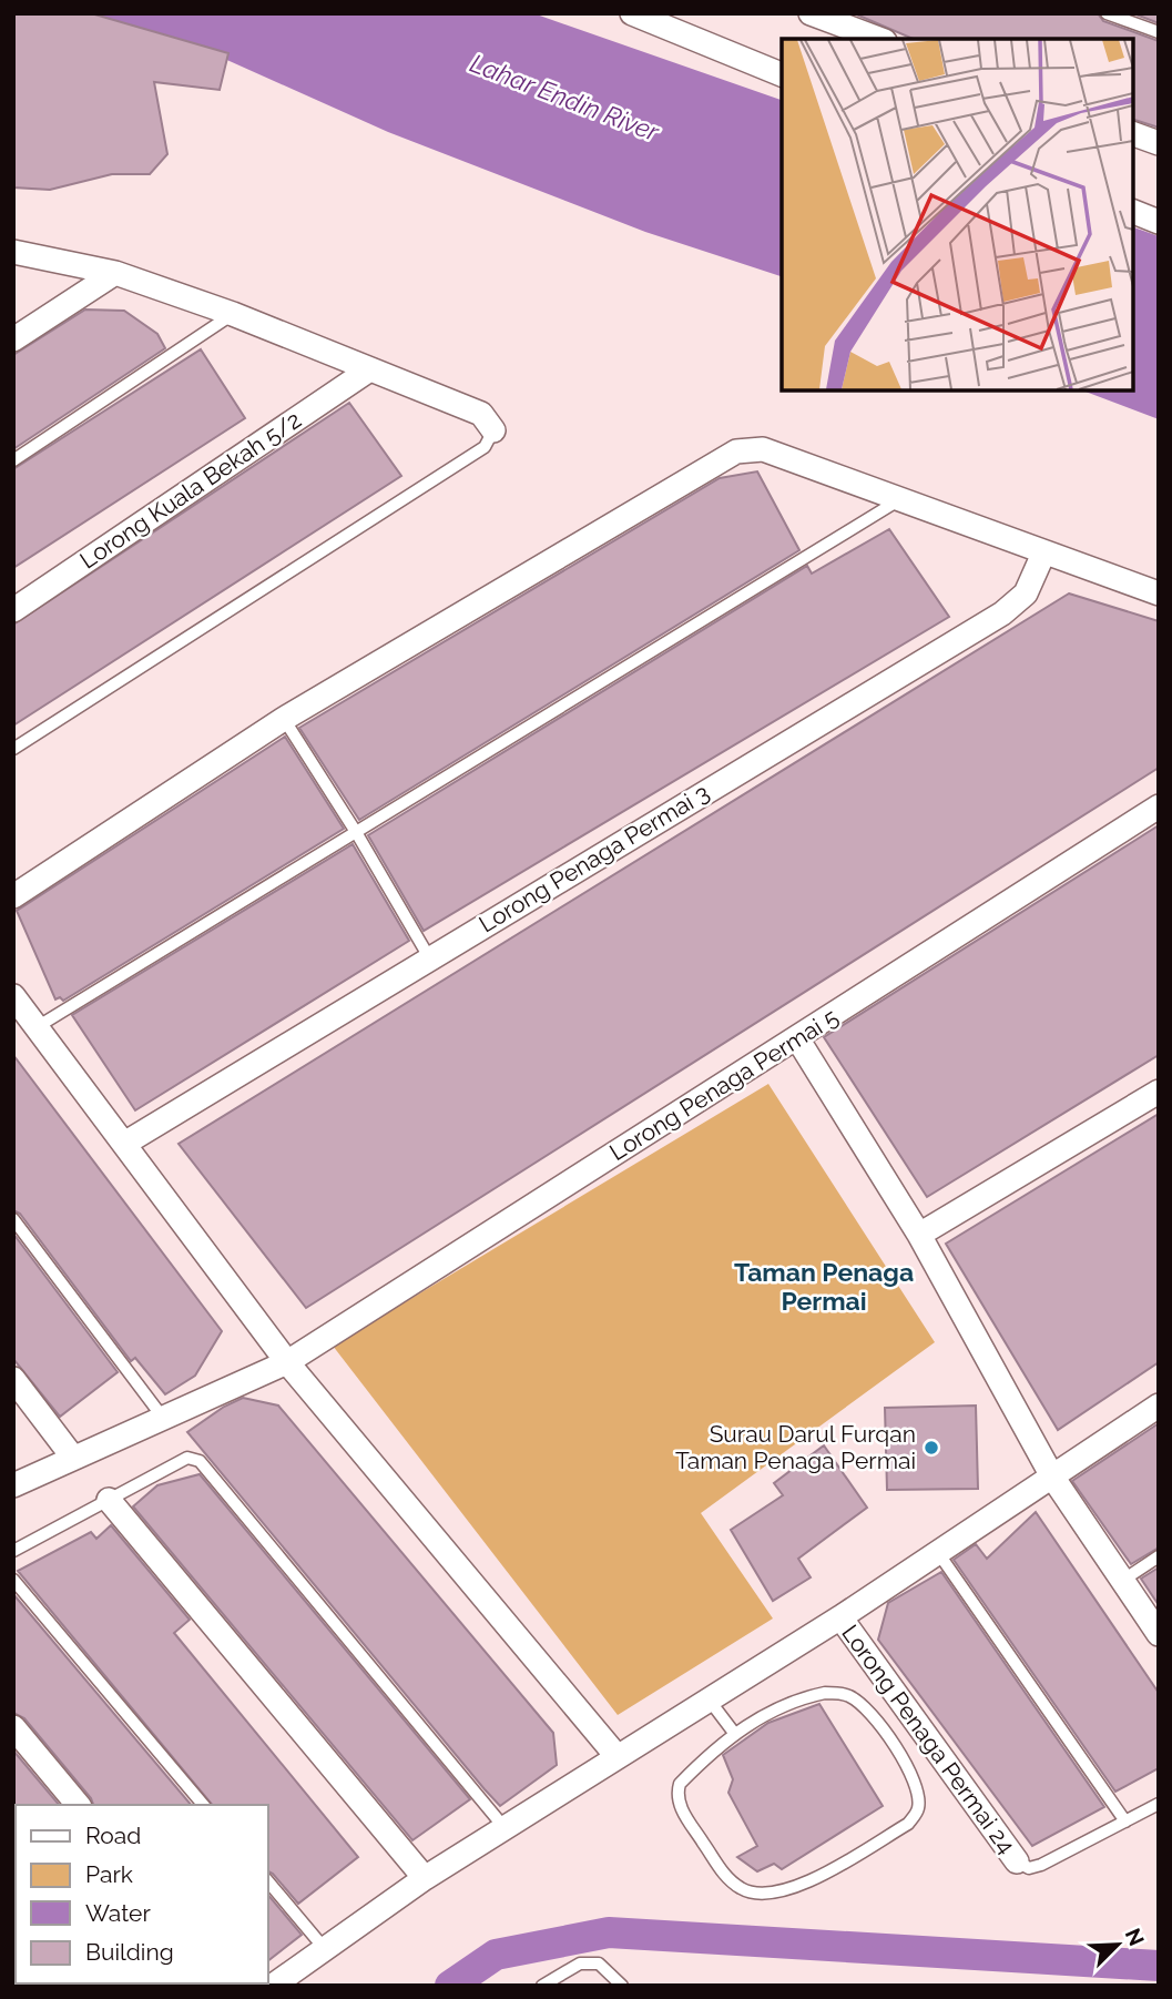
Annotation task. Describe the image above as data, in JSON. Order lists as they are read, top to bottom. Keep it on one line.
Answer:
{"streets":{"street":["Lorong Kuala Bekah 5/2","Lorong Penaga Permai 3","Lorong Penaga Permai 5","Lorong Penaga Permai 24"]},"districts":["Taman Penaga Permai"],"water":["Lahar Endin River"],"places":["Surau Darul Furqan Taman Penaga Permai"],"legend":["Road","Park","Water","Building"],"north":"top right"}
